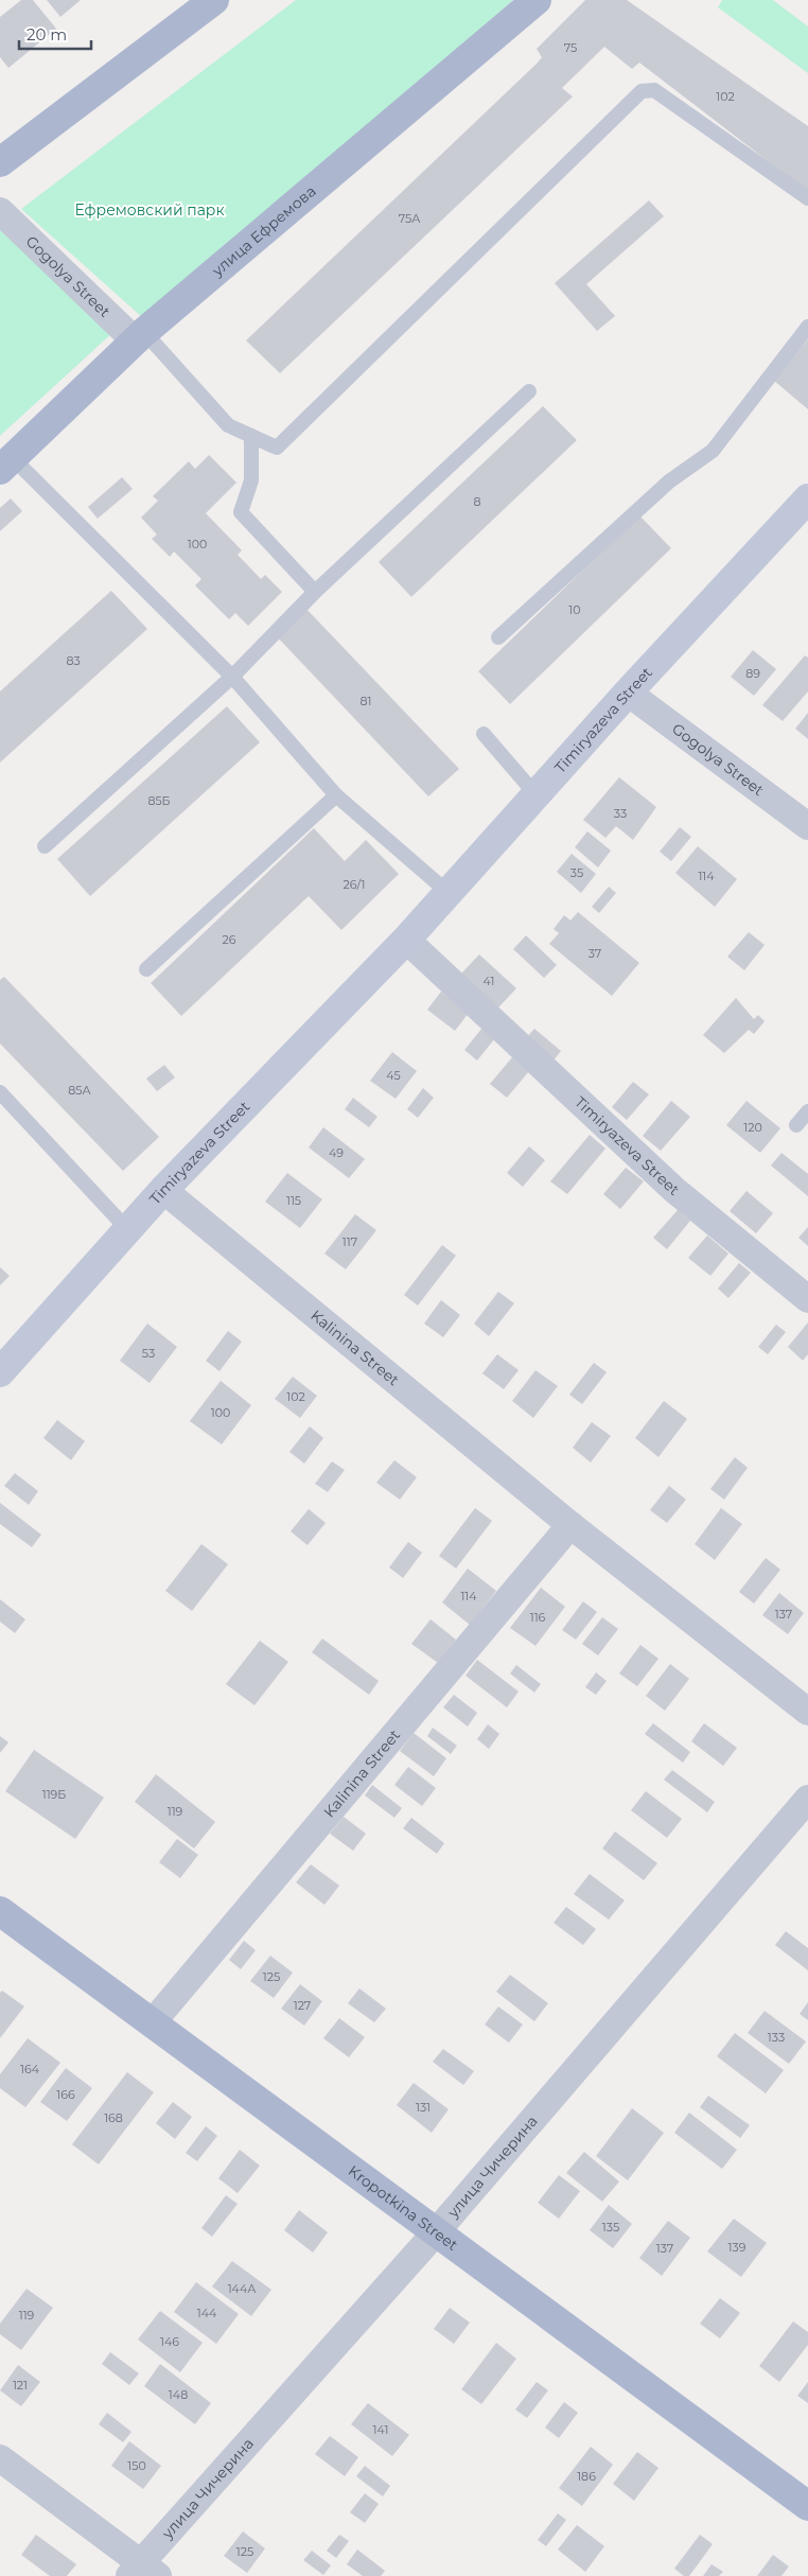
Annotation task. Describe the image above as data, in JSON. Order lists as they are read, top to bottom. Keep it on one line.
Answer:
{"streets":{"main road":["улица Ефремова","Kropotkina Street"],"street":["Gogolya Street","Timiryazeva Street","Kalinina Street","улица Чичерина"]},"crossings":[["улица Ефремова","Gogolya Street"],["Gogolya Street","Timiryazeva Street"],["Timiryazeva Street","Kalinina Street"],["Kalinina Street","Kropotkina Street"],["улица Чичерина","Kropotkina Street"]],"parks":["Ефремовский парк"],"house_numbers":["75","102","75А","8","100","10","83","89","81","85Б","33","35","114","26/1","26","37","41","45","85А","120","49","115","117","53","102","100","114","137","116","119Б","119","125","127","133","164","166","131","168","135","139","137","144А","144","119","146","121","148","141","150","186","125"],"scale_bar":"20 m"}
